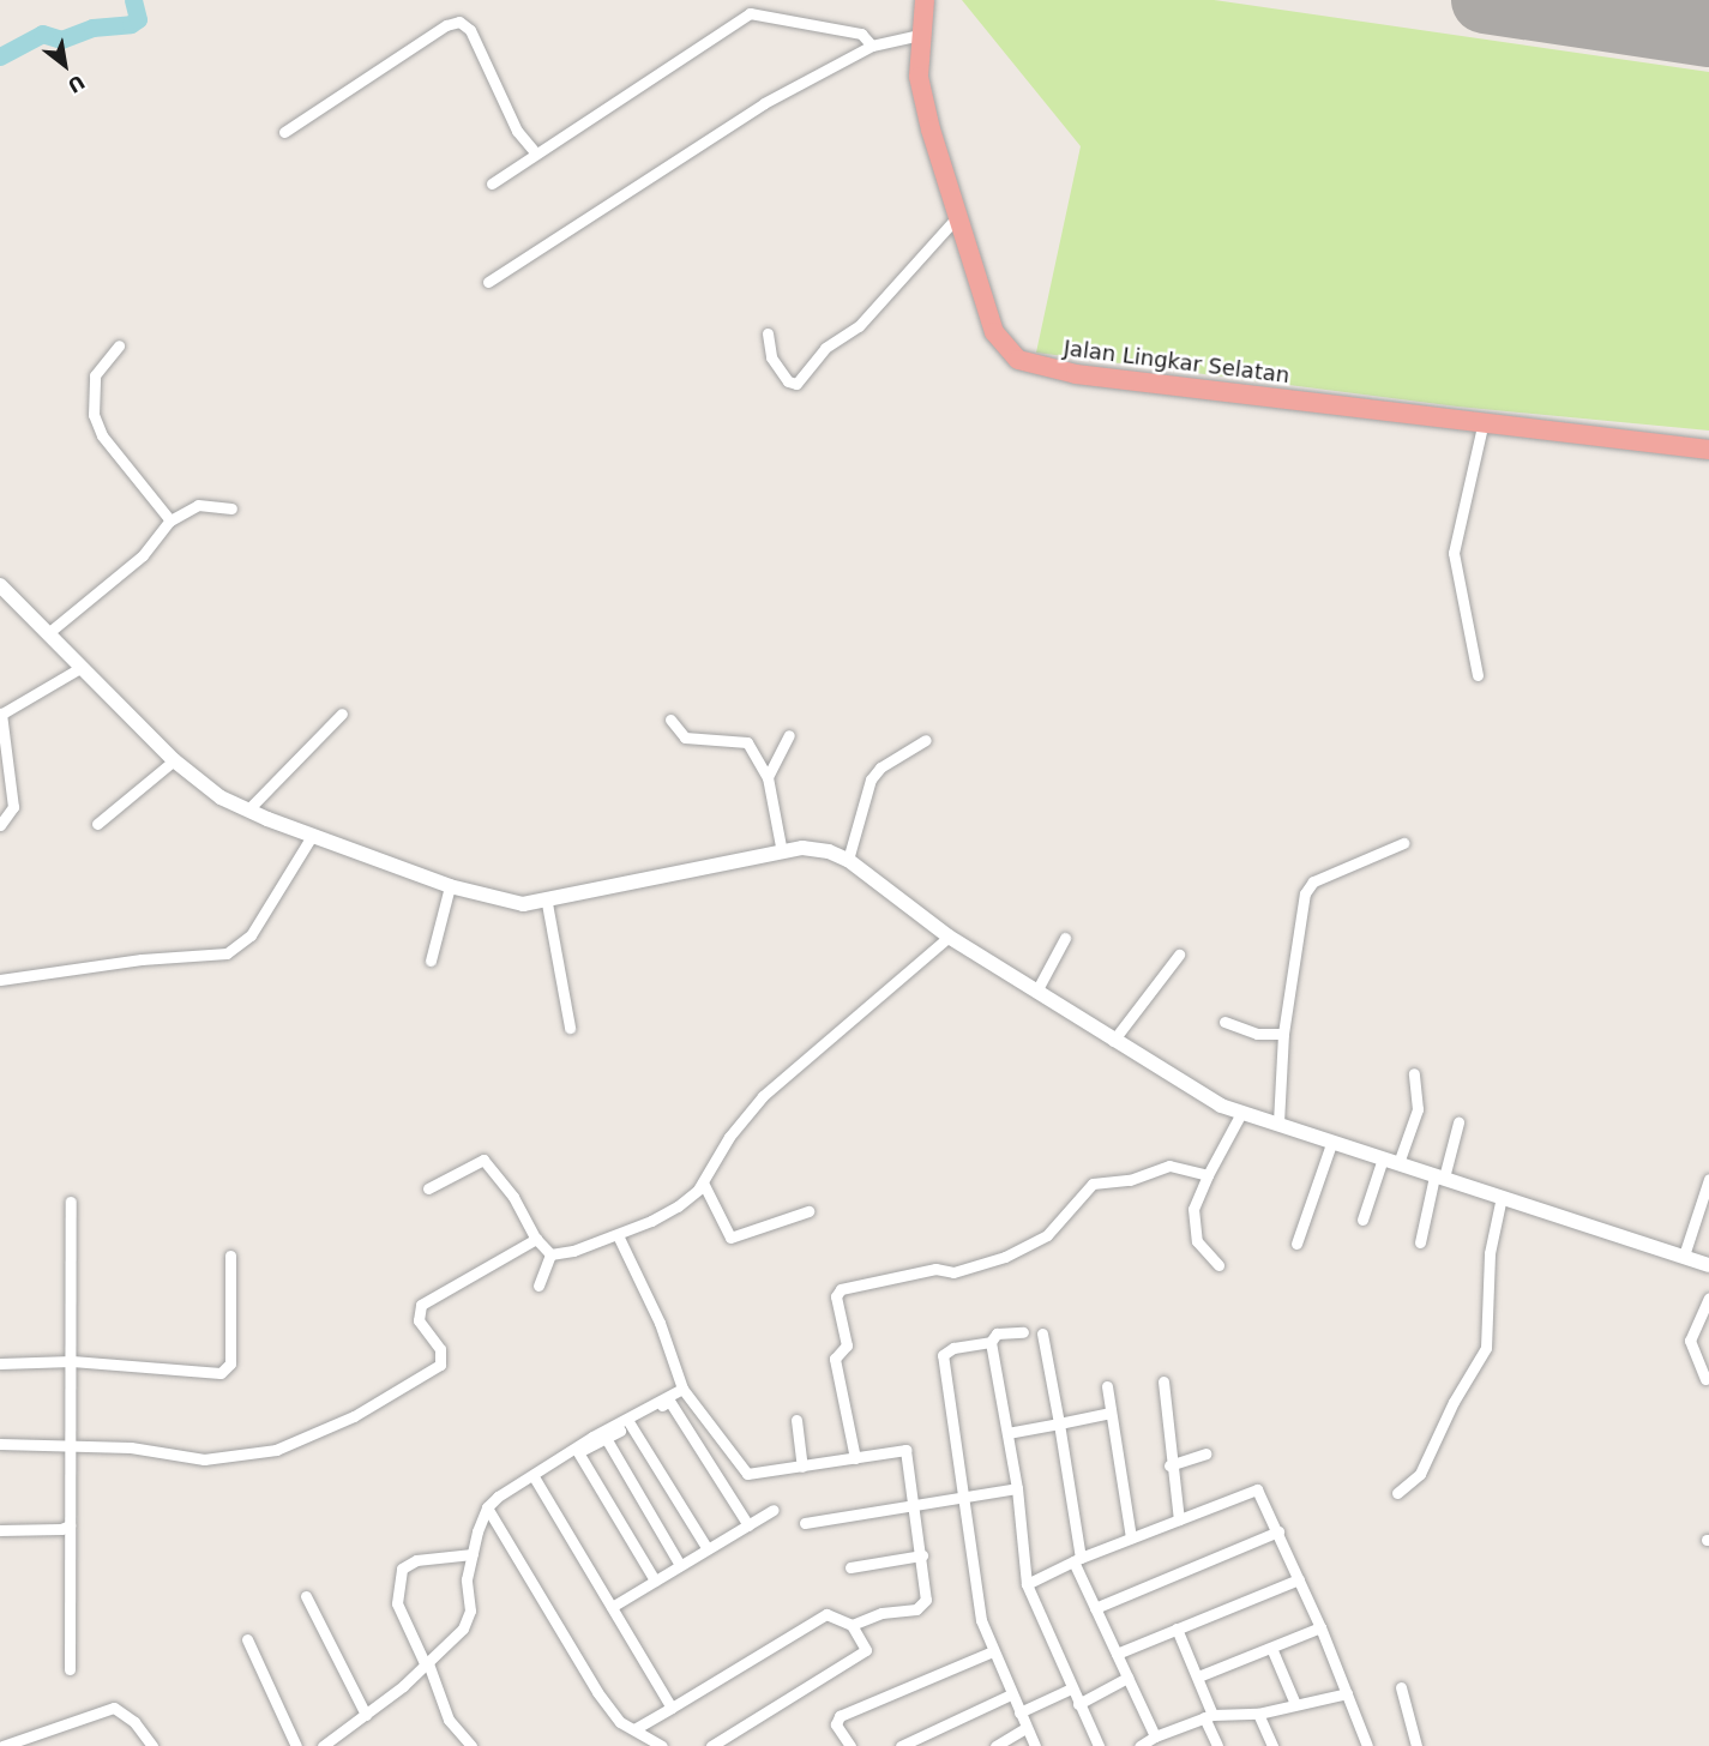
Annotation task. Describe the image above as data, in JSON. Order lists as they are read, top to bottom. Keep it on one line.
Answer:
{"streets":{"highway":["Jalan Lingkar Selatan"]},"north":"bottom right"}
